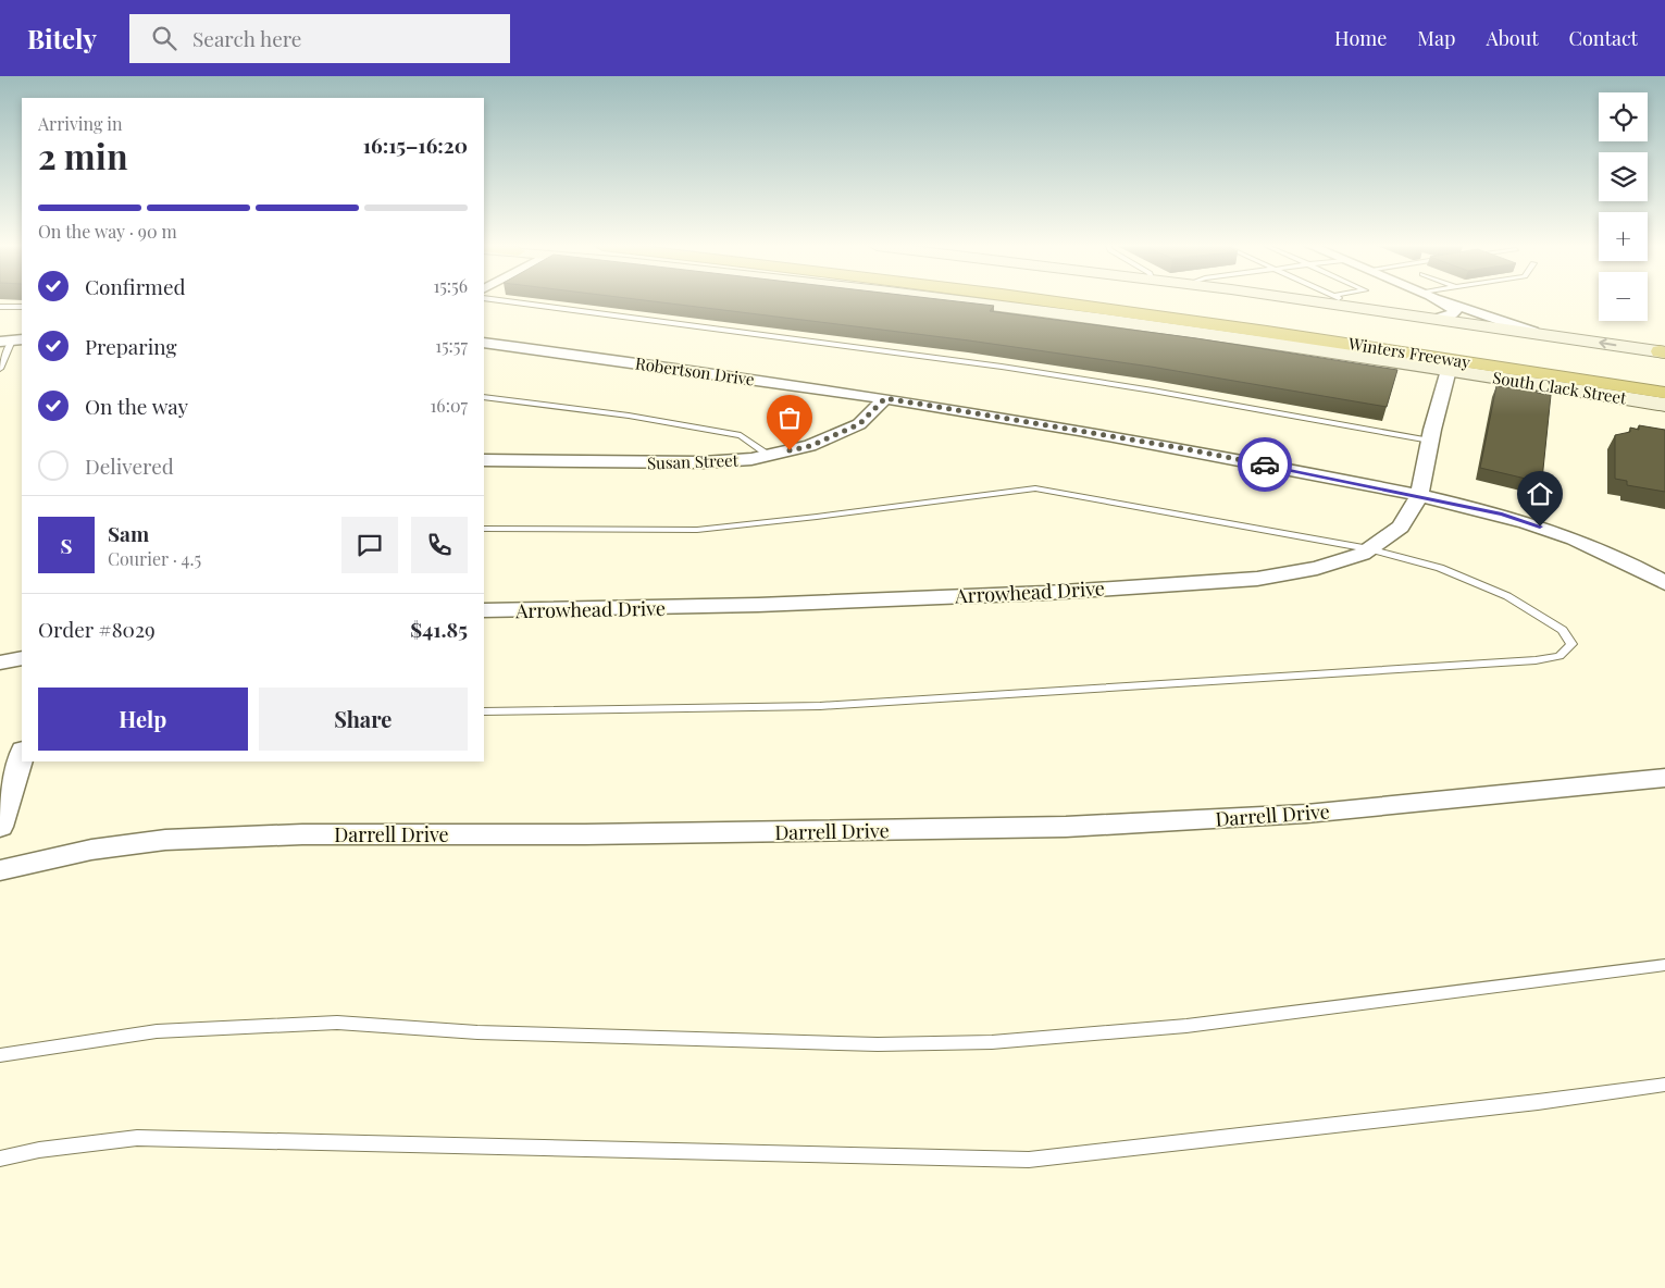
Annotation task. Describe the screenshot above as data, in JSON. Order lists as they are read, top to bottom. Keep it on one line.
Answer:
{"streets":{"highway":["Winters Freeway"],"main road":["South Clack Street"],"street":["Robertson Drive","Susan Street","Arrowhead Drive","Darrell Drive"]},"crossings":[["Robertson Drive","Susan Street"],["Robertson Drive","Arrowhead Drive"],["South Clack Street","Arrowhead Drive"]],"page":{"header":"Bitely","search":"Search here","nav":["Home","Map","About","Contact"],"map_buttons":["+","−"],"heading":["2 min","Arriving in","16:15–16:20"],"panel":["Sam","Courier · 4.5","Order #8029","$41.85"],"bar":"On the way · 90 m","list":[["Confirmed","15:56"],["Preparing","15:57"],["On the way","16:07"],"Delivered"],"round":"S","buttons":["Help","Share"]}}
